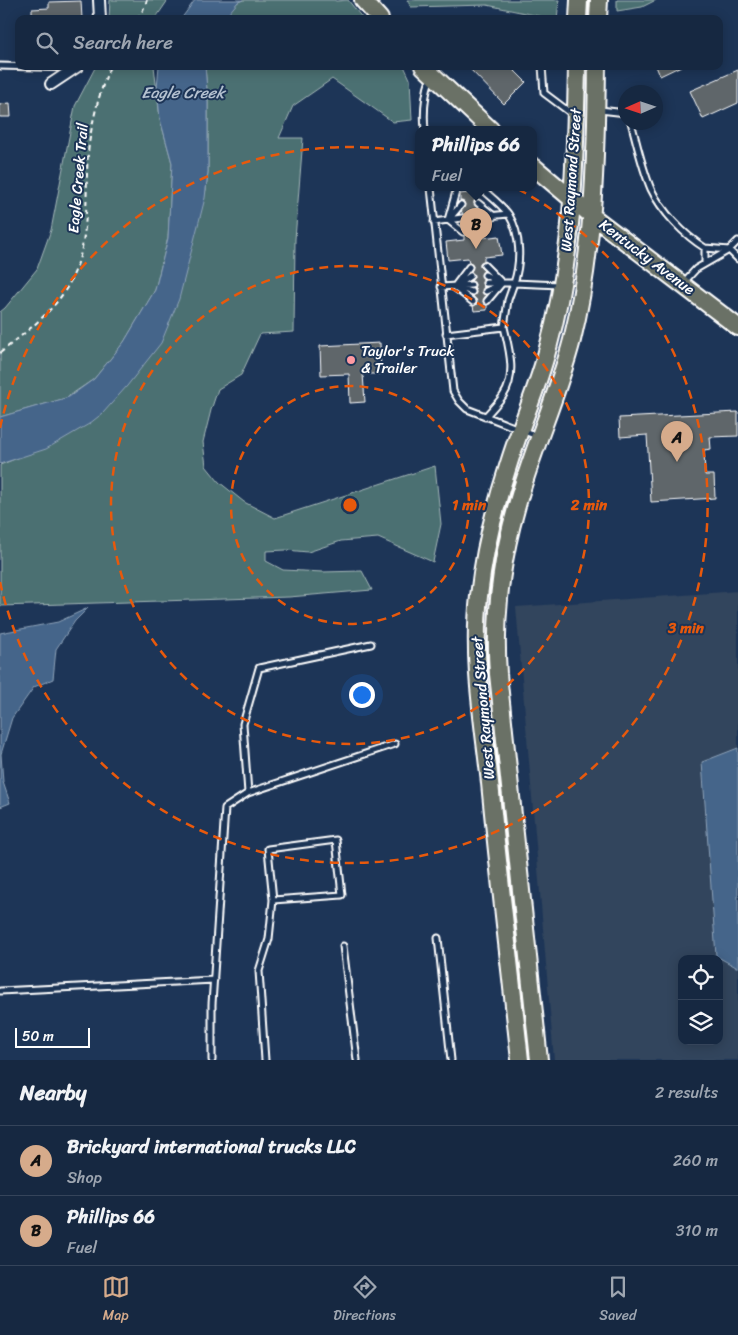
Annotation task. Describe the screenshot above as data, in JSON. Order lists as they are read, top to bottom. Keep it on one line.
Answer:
{"streets":{"main road":["West Raymond Street","Kentucky Avenue"],"path":["Eagle Creek Trail"]},"crossings":[["West Raymond Street","Kentucky Avenue"]],"water":["Eagle Creek"],"places":["Taylor's Truck & Trailer"],"scale_bar":"50 m","north":"left","page":{"search":"Search here","popup":["Phillips 66","Fuel"],"pins":["B","A"],"scale":"50 m","heading":["Nearby","2 results"],"list":[{"mark":"A","name":"Brickyard international trucks LLC","note":"Shop","value":"260 m"},{"mark":"B","name":"Phillips 66","note":"Fuel","value":"310 m"}],"nav":["Map","Directions","Saved"]},"rings":["1 min","2 min","3 min"]}
